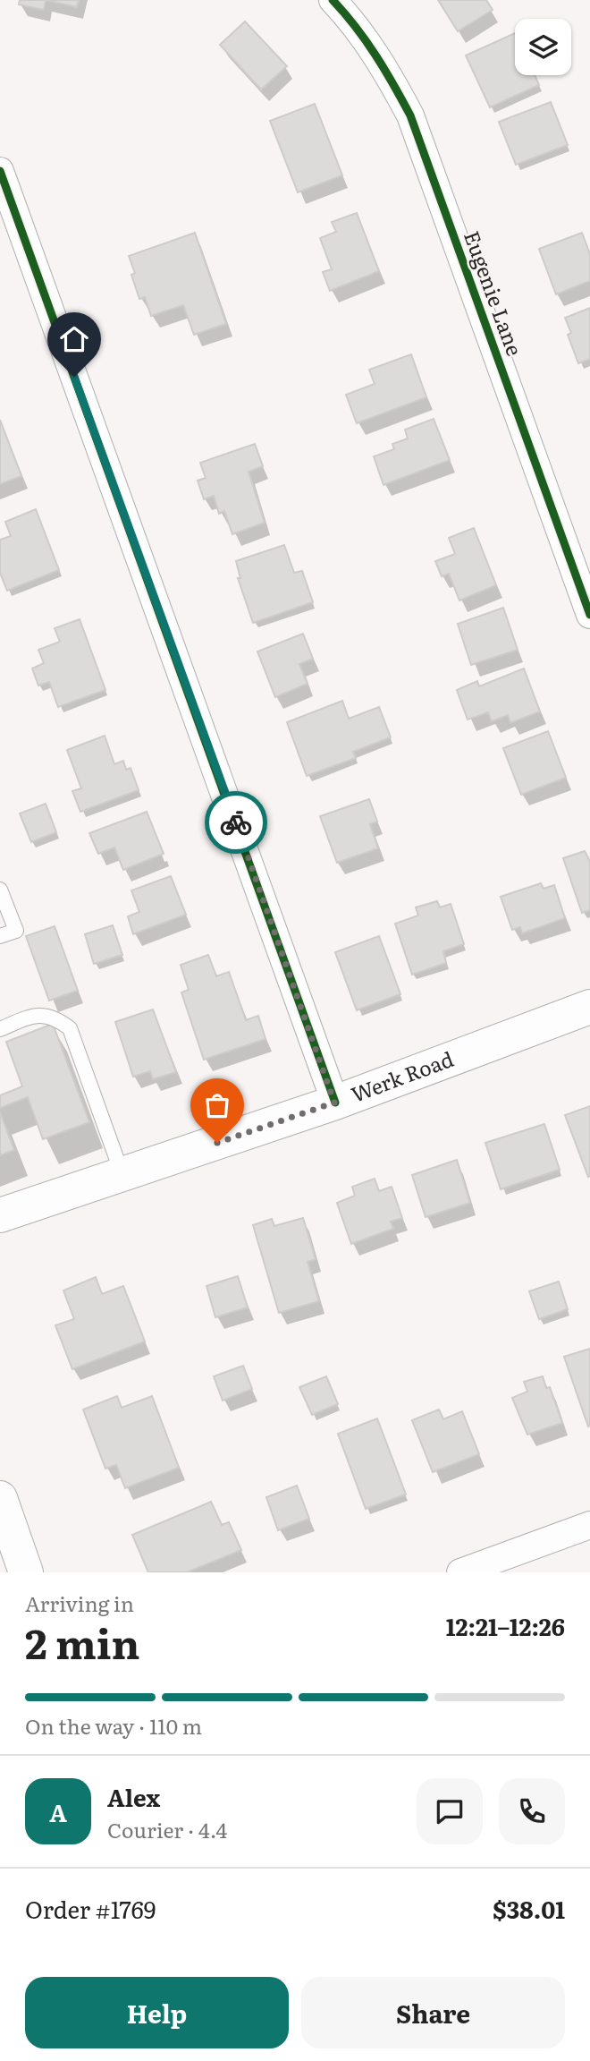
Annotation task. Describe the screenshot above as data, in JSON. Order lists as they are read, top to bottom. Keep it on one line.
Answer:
{"streets":{"street":["Eugenie Lane","Werk Road"]},"page":{"heading":["2 min","Arriving in","12:21–12:26"],"panel":["Alex","Courier · 4.4","Order #1769","$38.01"],"bar":"On the way · 110 m","round":"A","buttons":["Help","Share"]}}
